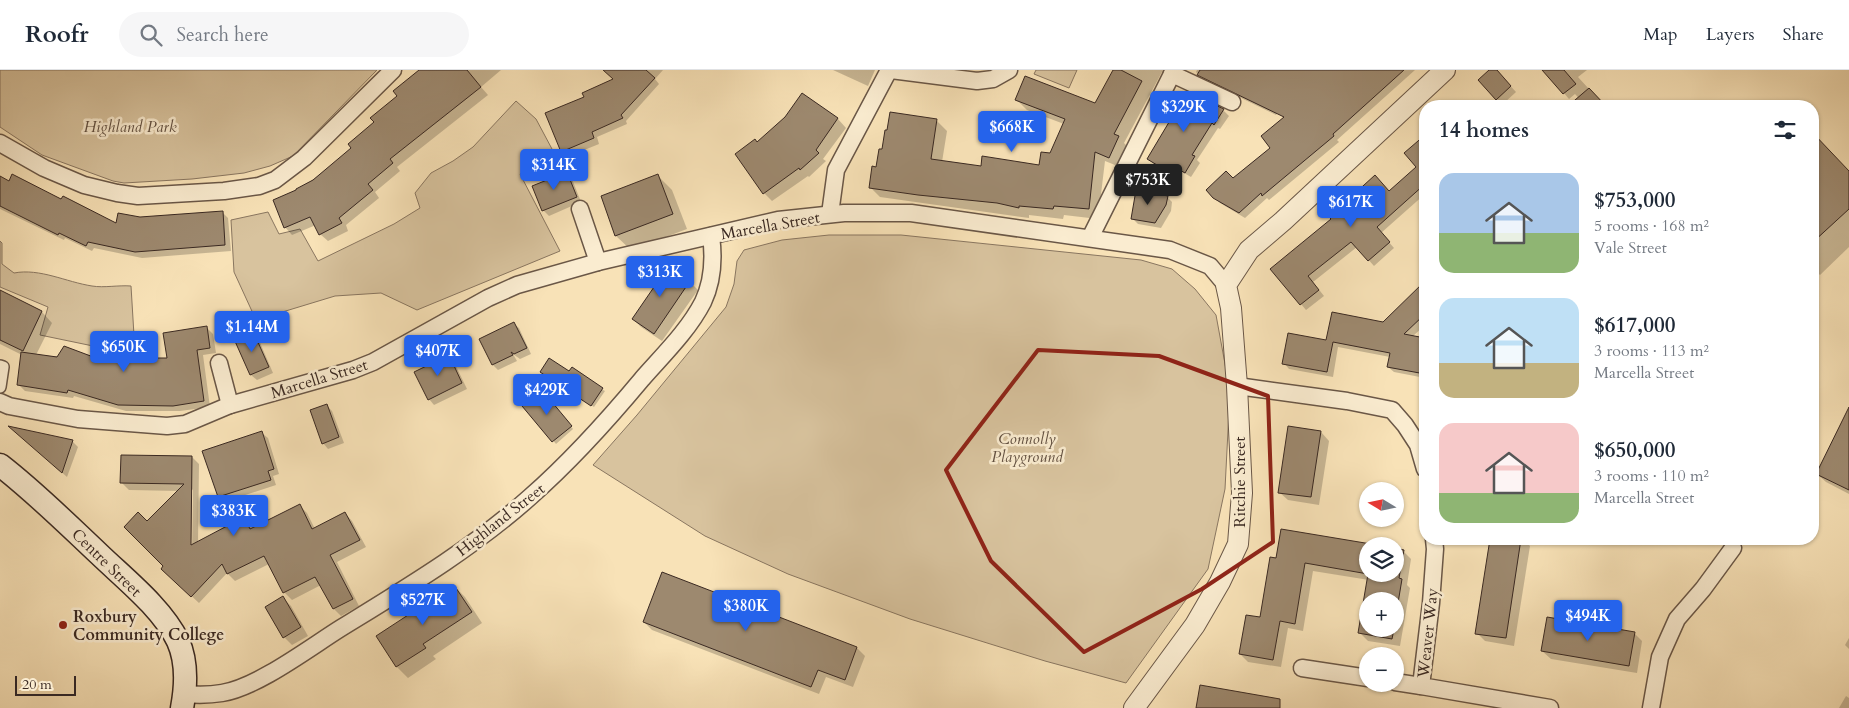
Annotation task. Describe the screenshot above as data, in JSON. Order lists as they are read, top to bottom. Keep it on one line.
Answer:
{"streets":{"main road":["Centre Street"],"street":["Marcella Street","Ritchie Street","Highland Street","Weaver Way"]},"crossings":[["Marcella Street","Ritchie Street"],["Marcella Street","Highland Street"],["Highland Street","Centre Street"]],"parks":["Highland Park","Connolly Playground"],"places":["Roxbury Community College"],"scale_bar":"20 m","north":"left","page":{"header":"Roofr","search":"Search here","nav":["Map","Layers","Share"],"price":["$329K","$668K","$314K","$753K","$617K","$313K","$1.14M","$650K","$407K","$429K","$383K","$527K","$380K","$494K"],"heading":"14 homes","list":[{"name":"$753,000","note":"5 rooms · 168 m² · Vale Street"},{"name":"$617,000","note":"3 rooms · 113 m² · Marcella Street"},{"name":"$650,000","note":"3 rooms · 110 m² · Marcella Street"}],"map_buttons":["+","−"],"scale":"20 m"}}
